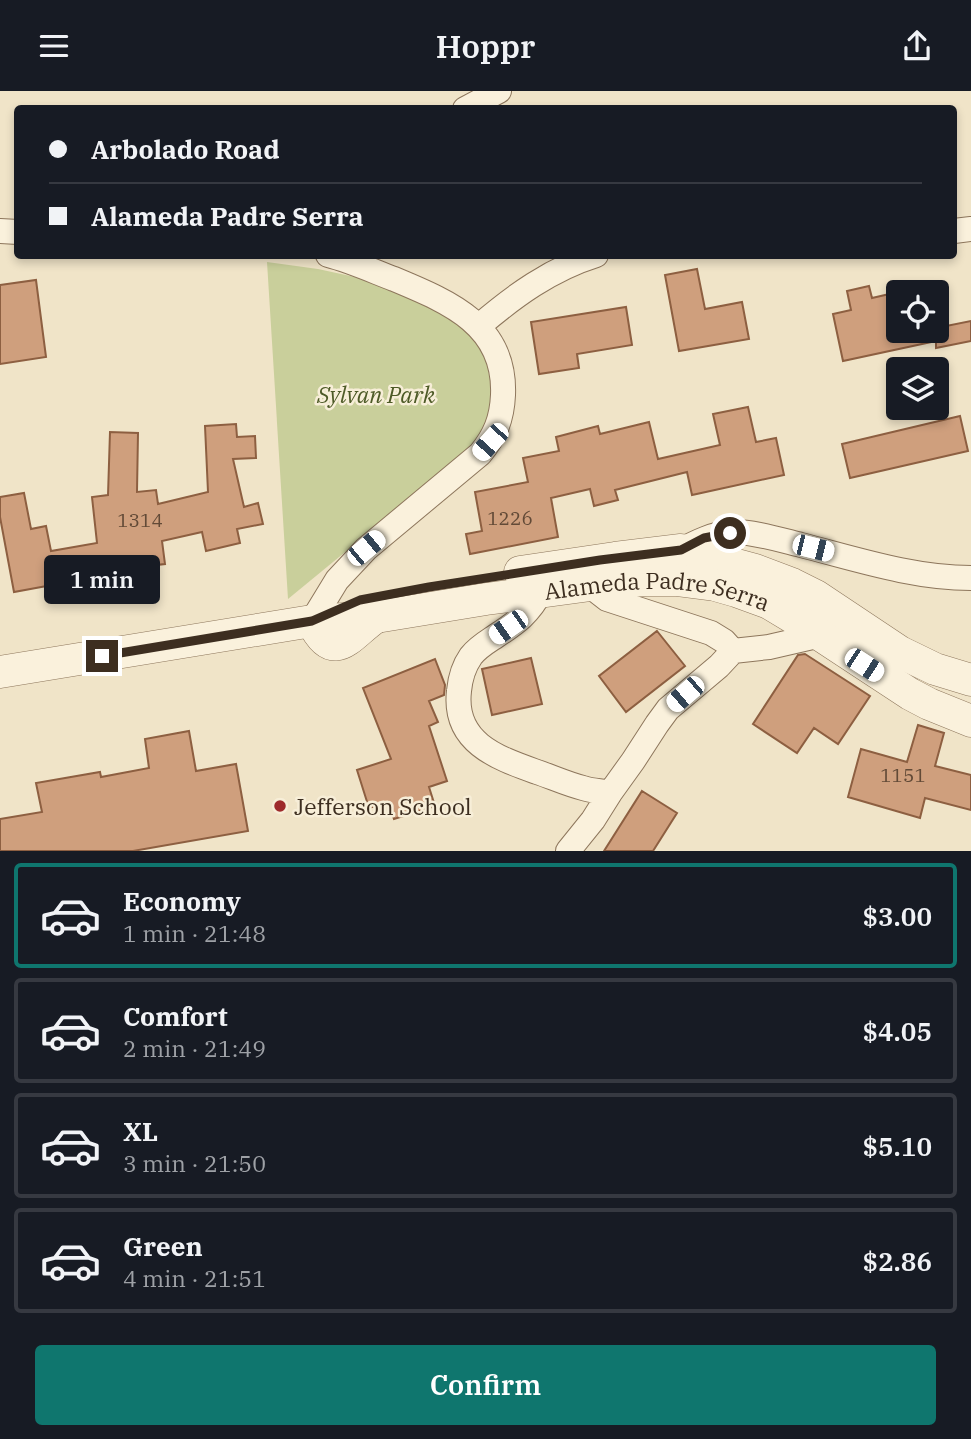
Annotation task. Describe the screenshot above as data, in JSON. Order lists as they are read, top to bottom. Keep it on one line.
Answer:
{"streets":{"street":["Alameda Padre Serra"]},"parks":["Sylvan Park"],"places":["Jefferson School"],"house_numbers":["1226","1314","1151"],"page":{"header":"Hoppr","banner":["Arbolado Road","Alameda Padre Serra"],"bubble":"1 min","list":[{"name":"Economy","note":"1 min · 21:48","value":"$3.00"},{"name":"Comfort","note":"2 min · 21:49","value":"$4.05"},{"name":"XL","note":"3 min · 21:50","value":"$5.10"},{"name":"Green","note":"4 min · 21:51","value":"$2.86"}],"buttons":"Confirm"}}
